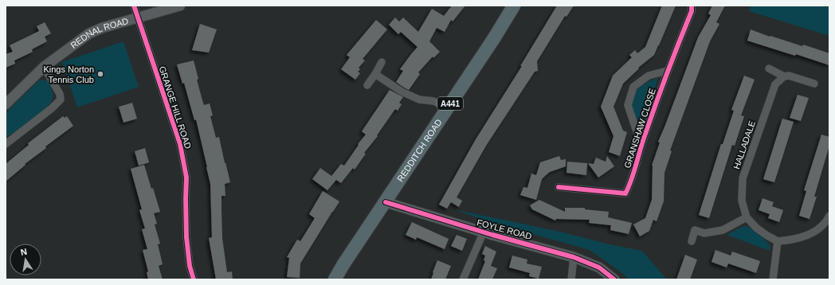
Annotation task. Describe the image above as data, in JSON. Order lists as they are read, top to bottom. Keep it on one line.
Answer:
{"streets":{"highway":["A441","REDDITCH ROAD"],"street":["REDNAL ROAD","GRANGE HILL ROAD","GRANSHAW CLOSE","HALLADALE","FOYLE ROAD"]},"crossings":[["REDNAL ROAD","GRANGE HILL ROAD"],["REDDITCH ROAD","FOYLE ROAD"]],"places":["Kings Norton Tennis Club"],"north":"top"}
